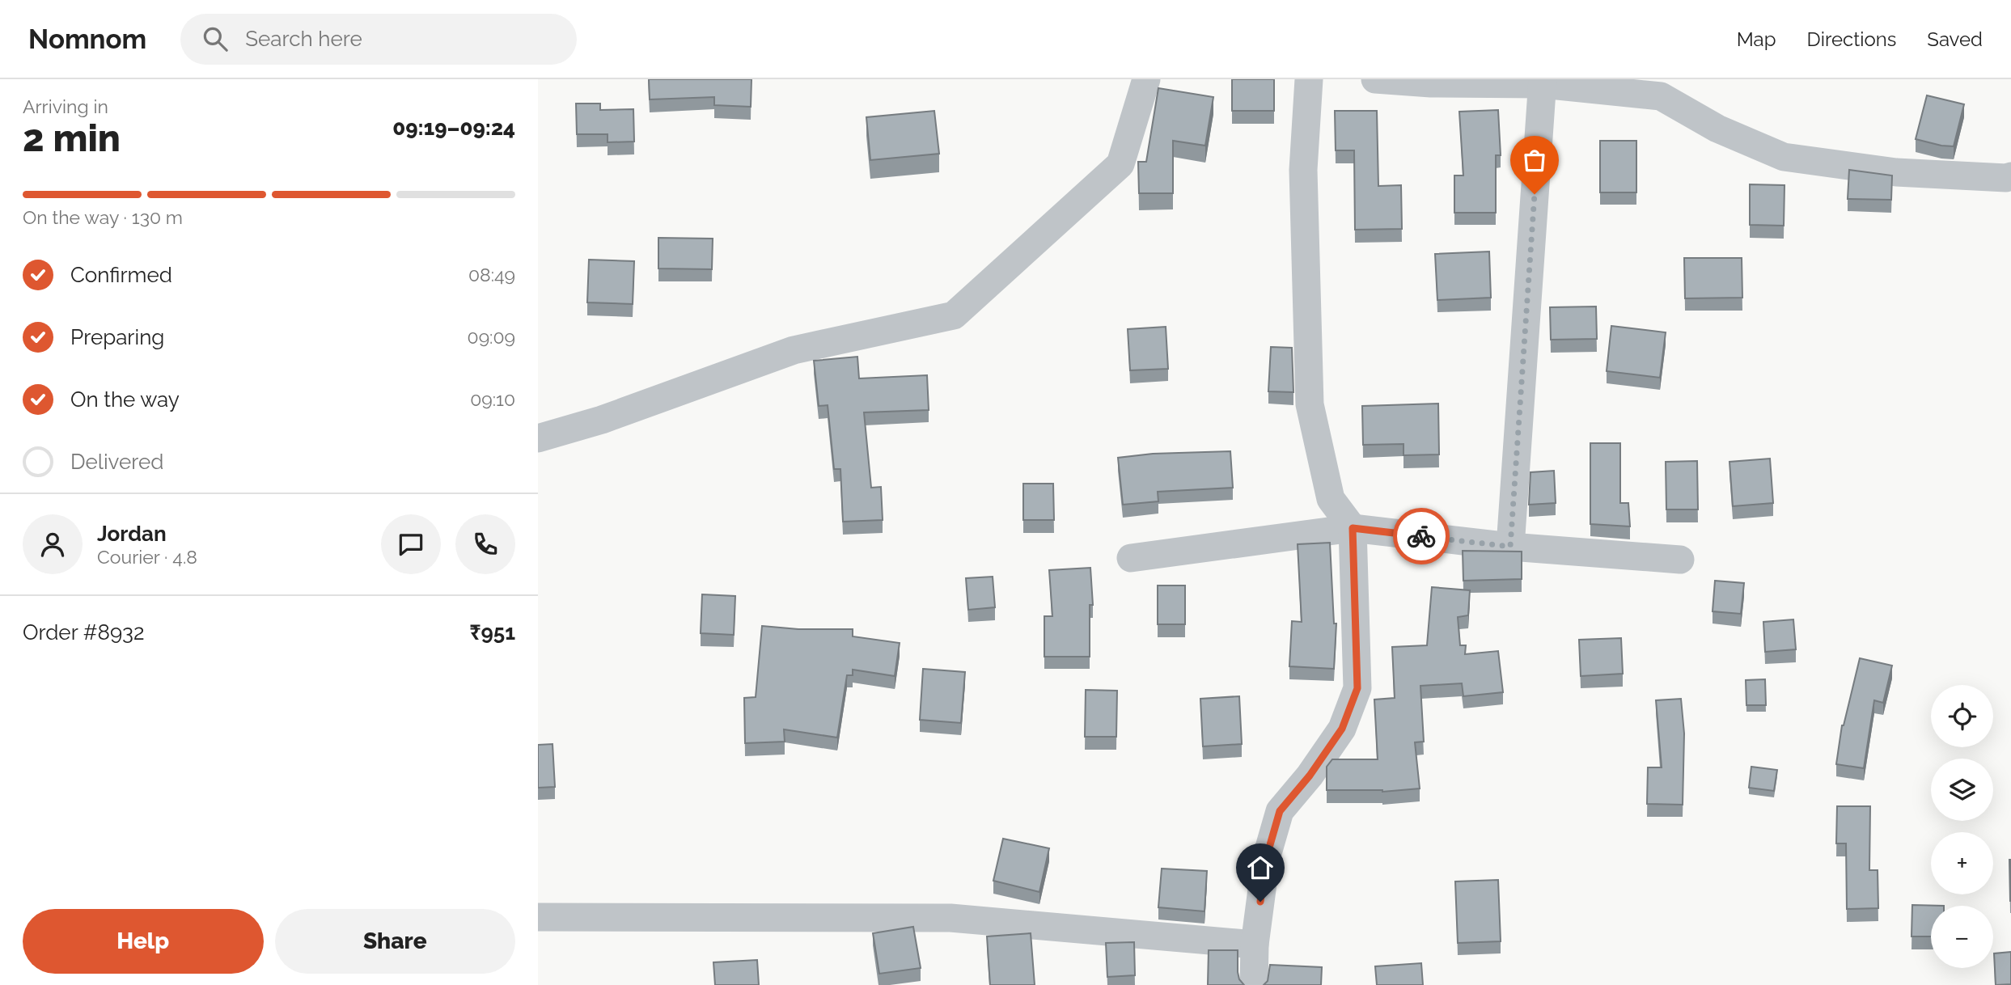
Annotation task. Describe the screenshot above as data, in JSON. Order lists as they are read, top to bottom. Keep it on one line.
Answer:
{"page":{"header":"Nomnom","search":"Search here","nav":["Map","Directions","Saved"],"heading":["2 min","Arriving in","09:19–09:24"],"panel":["Jordan","Courier · 4.8","Order #8932","₹951"],"bar":"On the way · 130 m","list":[["Confirmed","08:49"],["Preparing","09:09"],["On the way","09:10"],"Delivered"],"map_buttons":["+","−"],"buttons":["Help","Share"]}}
